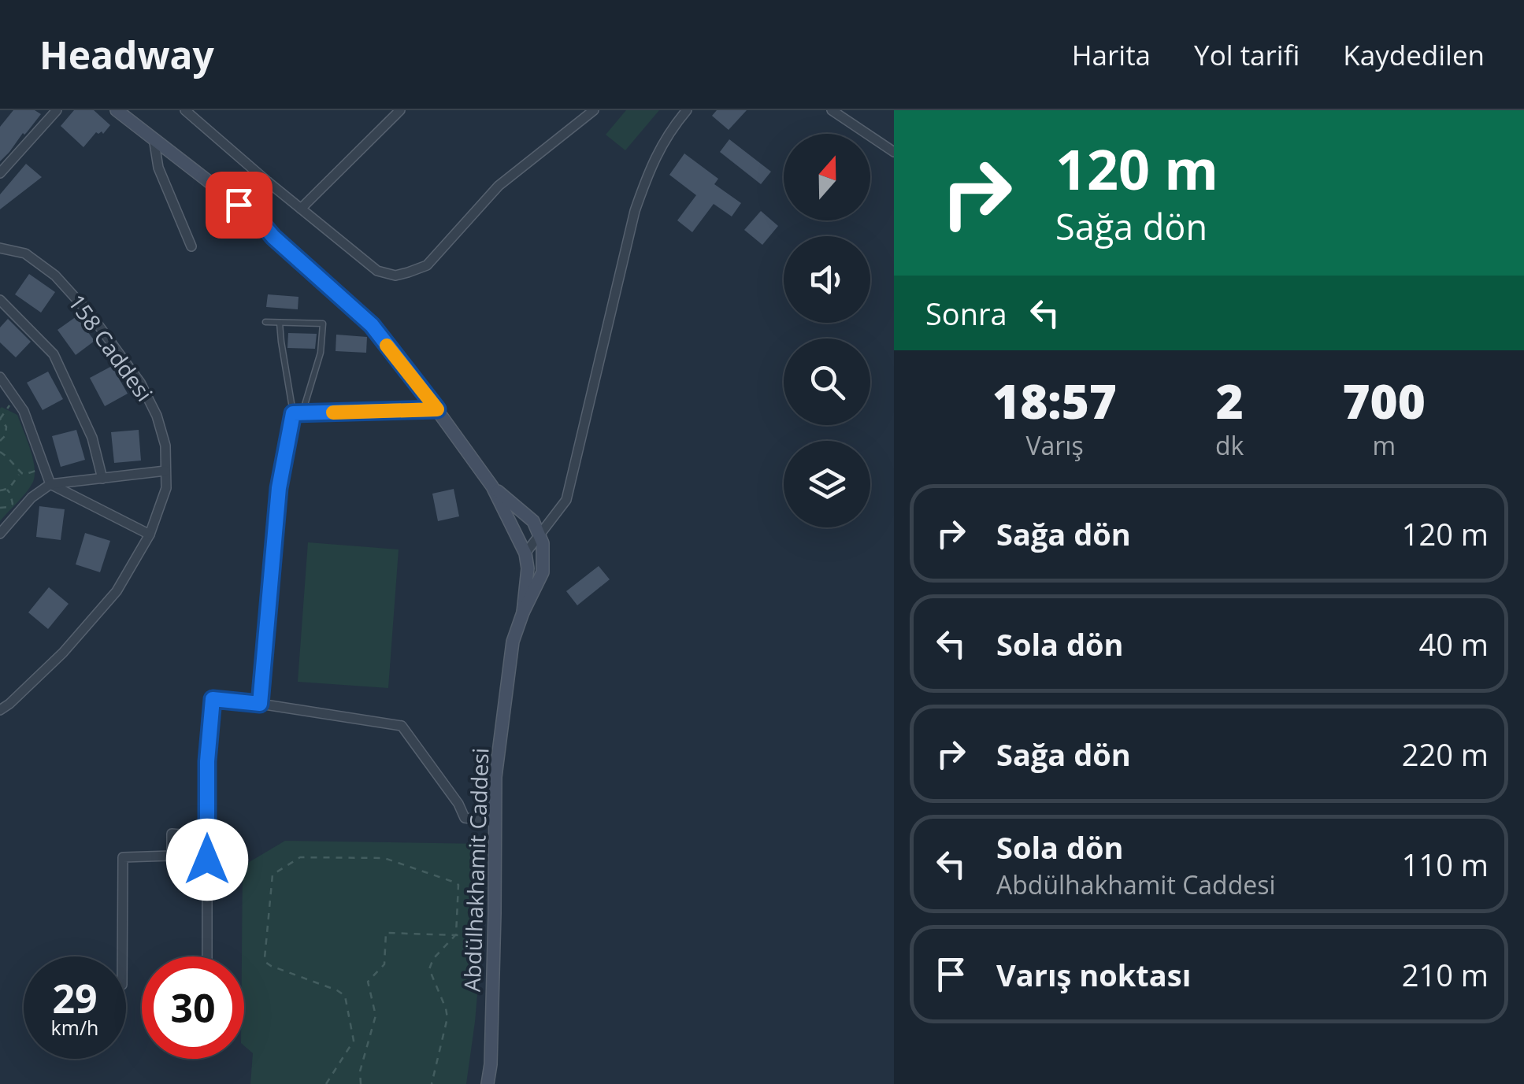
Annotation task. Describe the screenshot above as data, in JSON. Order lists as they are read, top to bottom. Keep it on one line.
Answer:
{"streets":{"main road":["Abdülhakhamit Caddesi"],"street":["158 Caddesi"]},"north":"top","page":{"header":"Headway","nav":["Harita","Yol tarifi","Kaydedilen"],"turn":["120 m","Sağa dön"],"then":"Sonra","eta":["18:57","Varış","2","dk","700","m"],"list":[{"name":"Sağa dön","value":"120 m"},{"name":"Sola dön","value":"40 m"},{"name":"Sağa dön","value":"220 m"},{"name":"Sola dön","note":"Abdülhakhamit Caddesi","value":"110 m"},{"name":"Varış noktası","value":"210 m"}],"speed":"29 km/h","limit":"30"}}
